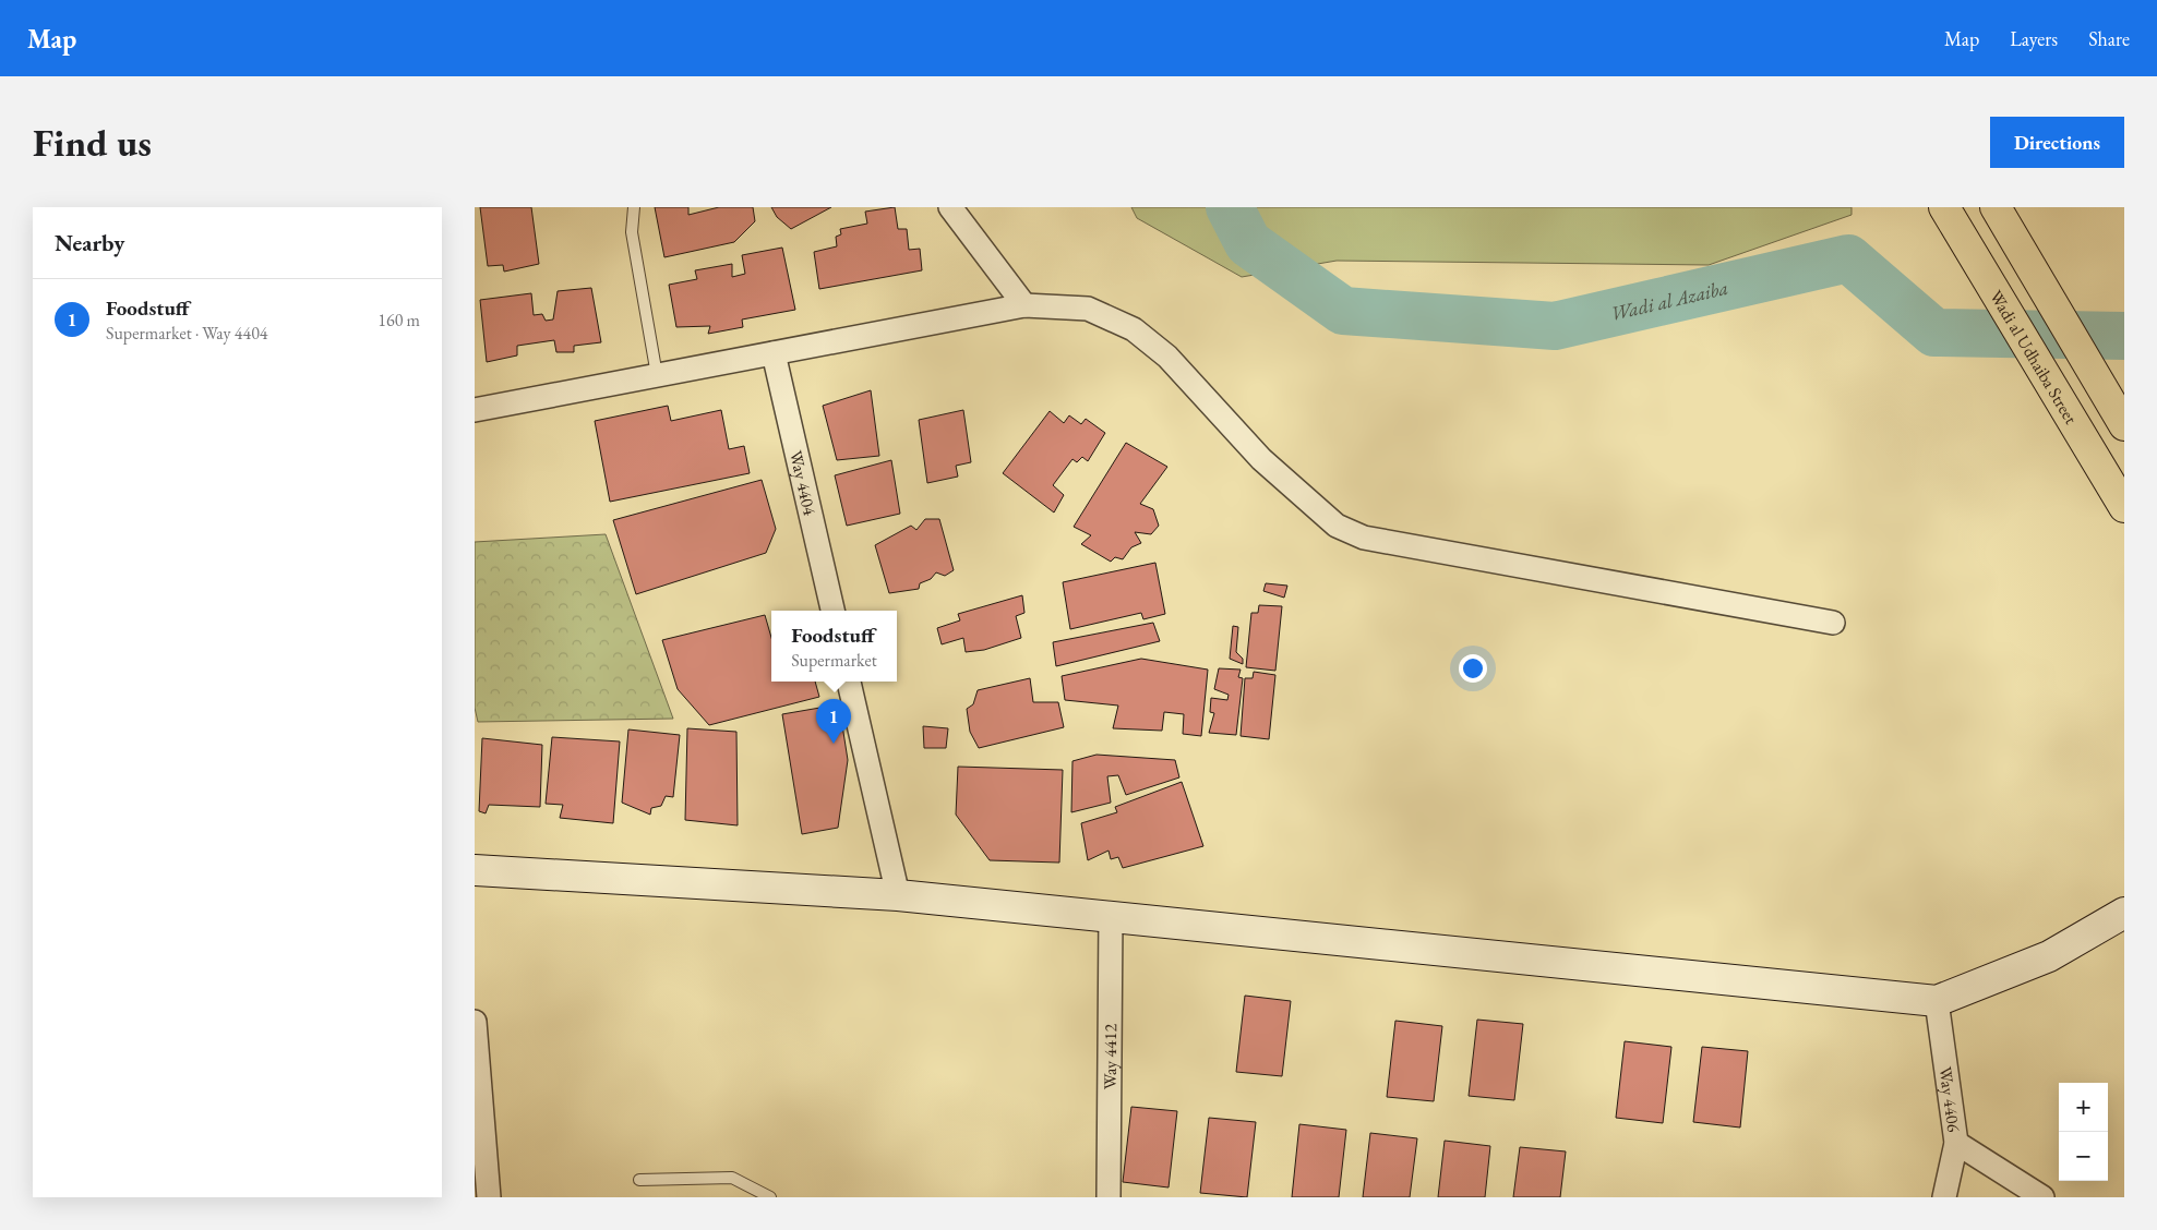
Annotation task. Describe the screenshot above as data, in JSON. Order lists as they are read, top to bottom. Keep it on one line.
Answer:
{"streets":{"main road":["Wadi al Udhaiba Street"],"street":["Way 4404","Way 4412","Way 4406"]},"water":["Wadi al Azaiba"],"page":{"header":"Map","nav":["Map","Layers","Share"],"buttons":"Directions","title":"Find us","heading":"Nearby","list":[{"mark":"1","name":"Foodstuff","note":"Supermarket · Way 4404","value":"160 m"}],"popup":["Foodstuff","Supermarket"],"pins":"1","map_buttons":["+","−"]}}
